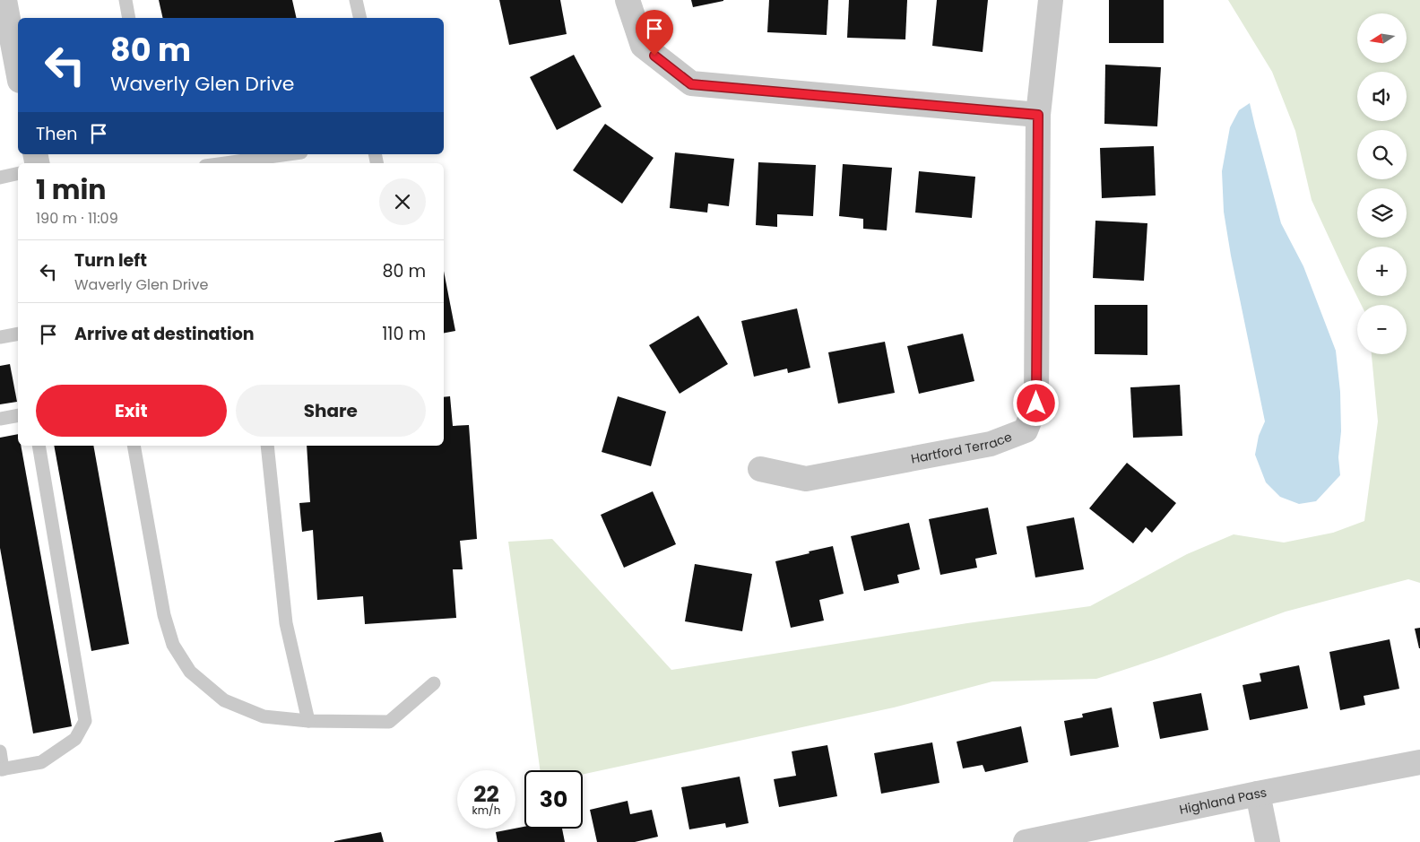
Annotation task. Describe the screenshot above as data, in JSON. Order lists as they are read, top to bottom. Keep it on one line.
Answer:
{"streets":{"street":["Hartford Terrace","Highland Pass"]},"north":"left","page":{"map_buttons":["+","−"],"turn":["80 m","Waverly Glen Drive"],"then":"Then","heading":["1 min","190 m · 11:09"],"list":[{"name":"Turn left","note":"Waverly Glen Drive","value":"80 m"},{"name":"Arrive at destination","value":"110 m"}],"buttons":["Exit","Share"],"speed":"22 km/h","limit":"30"}}
